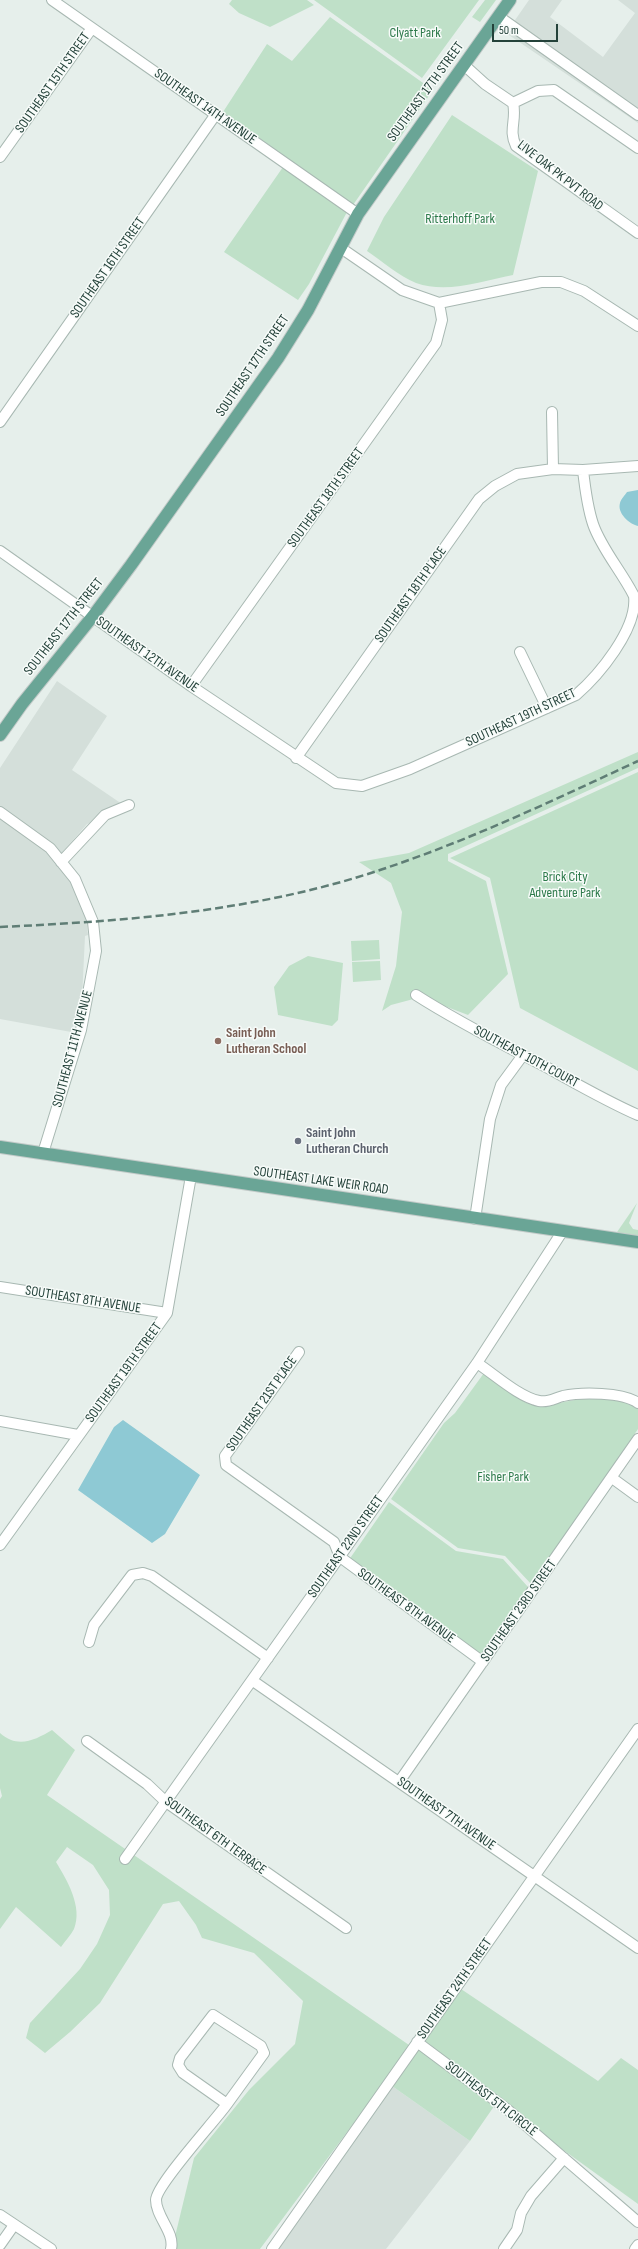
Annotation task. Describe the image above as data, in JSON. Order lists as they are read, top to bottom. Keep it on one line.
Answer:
{"streets":{"main road":["SOUTHEAST 17TH STREET","SOUTHEAST LAKE WEIR ROAD"],"street":["SOUTHEAST 15TH STREET","SOUTHEAST 14TH AVENUE","LIVE OAK PK PVT ROAD","SOUTHEAST 16TH STREET","SOUTHEAST 18TH STREET","SOUTHEAST 18TH PLACE","SOUTHEAST 12TH AVENUE","SOUTHEAST 19TH STREET","SOUTHEAST 11TH AVENUE","SOUTHEAST 10TH COURT","SOUTHEAST 8TH AVENUE","SOUTHEAST 21ST PLACE","SOUTHEAST 22ND STREET","SOUTHEAST 23RD STREET","SOUTHEAST 7TH AVENUE","SOUTHEAST 6TH TERRACE","SOUTHEAST 24TH STREET","SOUTHEAST 5TH CIRCLE"]},"crossings":[["SOUTHEAST 15TH STREET","SOUTHEAST 14TH AVENUE"],["SOUTHEAST 17TH STREET","SOUTHEAST 14TH AVENUE"],["SOUTHEAST 17TH STREET","SOUTHEAST 12TH AVENUE"],["SOUTHEAST 14TH AVENUE","SOUTHEAST 16TH STREET"],["SOUTHEAST 18TH STREET","SOUTHEAST 12TH AVENUE"],["SOUTHEAST 18TH PLACE","SOUTHEAST 12TH AVENUE"],["SOUTHEAST 18TH PLACE","SOUTHEAST 19TH STREET"],["SOUTHEAST 12TH AVENUE","SOUTHEAST 19TH STREET"],["SOUTHEAST 19TH STREET","SOUTHEAST LAKE WEIR ROAD"],["SOUTHEAST 19TH STREET","SOUTHEAST 8TH AVENUE"],["SOUTHEAST 11TH AVENUE","SOUTHEAST LAKE WEIR ROAD"],["SOUTHEAST LAKE WEIR ROAD","SOUTHEAST 22ND STREET"],["SOUTHEAST 8TH AVENUE","SOUTHEAST 21ST PLACE"],["SOUTHEAST 8TH AVENUE","SOUTHEAST 22ND STREET"],["SOUTHEAST 8TH AVENUE","SOUTHEAST 23RD STREET"],["SOUTHEAST 22ND STREET","SOUTHEAST 7TH AVENUE"],["SOUTHEAST 22ND STREET","SOUTHEAST 6TH TERRACE"],["SOUTHEAST 23RD STREET","SOUTHEAST 7TH AVENUE"],["SOUTHEAST 7TH AVENUE","SOUTHEAST 24TH STREET"],["SOUTHEAST 24TH STREET","SOUTHEAST 5TH CIRCLE"]],"parks":["Clyatt Park","Ritterhoff Park","Brick City Adventure Park","Fisher Park"],"places":["Saint John Lutheran School","Saint John Lutheran Church"],"scale_bar":"50 m"}
